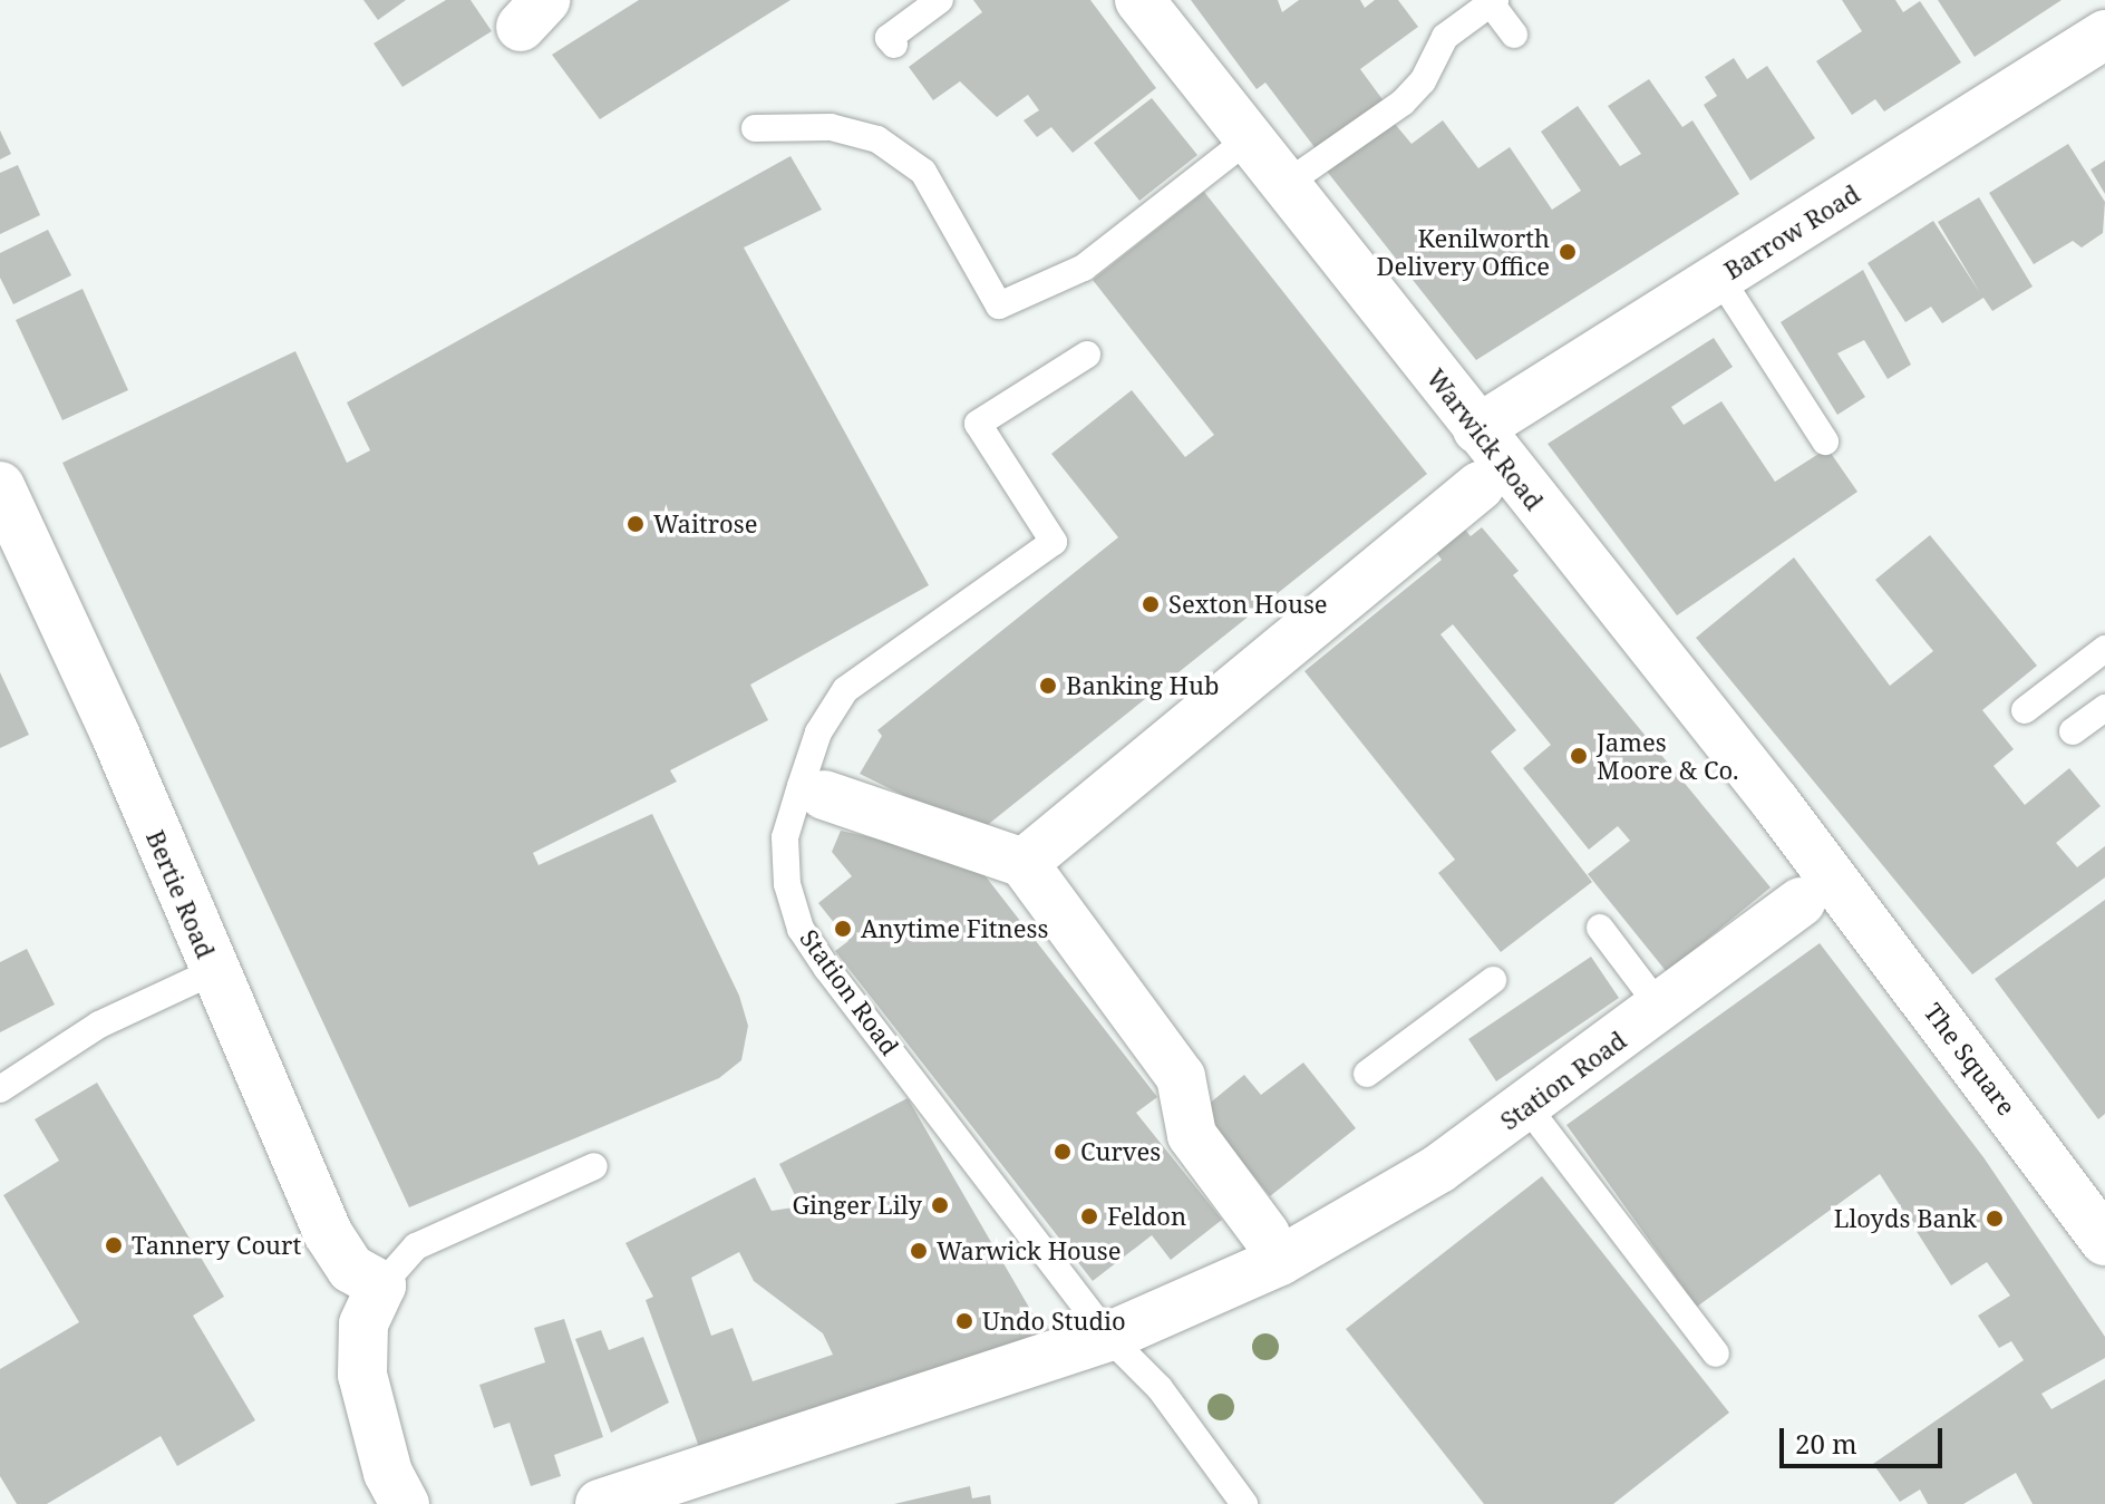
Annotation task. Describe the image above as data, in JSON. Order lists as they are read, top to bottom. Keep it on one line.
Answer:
{"streets":{"street":["Barrow Road","Warwick Road","Bertie Road","Station Road","The Square"]},"crossings":[["Barrow Road","Warwick Road"],["Warwick Road","Station Road"],["Warwick Road","The Square"],["Station Road","The Square"]],"places":["Kenilworth Delivery Office","Waitrose","Sexton House","Banking Hub","James Moore & Co.","Anytime Fitness","Curves","Ginger Lily","Feldon","Lloyds Bank","Tannery Court","Warwick House","Undo Studio"],"scale_bar":"20 m"}
